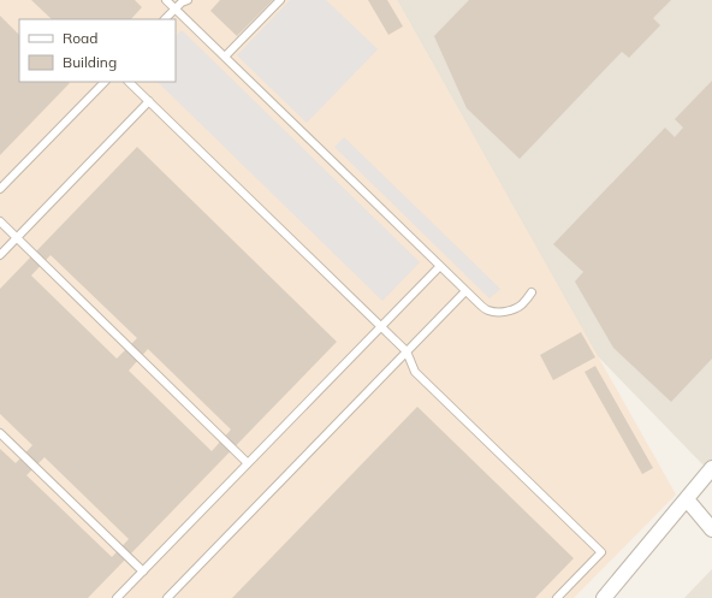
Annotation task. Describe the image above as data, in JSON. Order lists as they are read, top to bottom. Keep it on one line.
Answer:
{"legend":["Road","Building"]}
